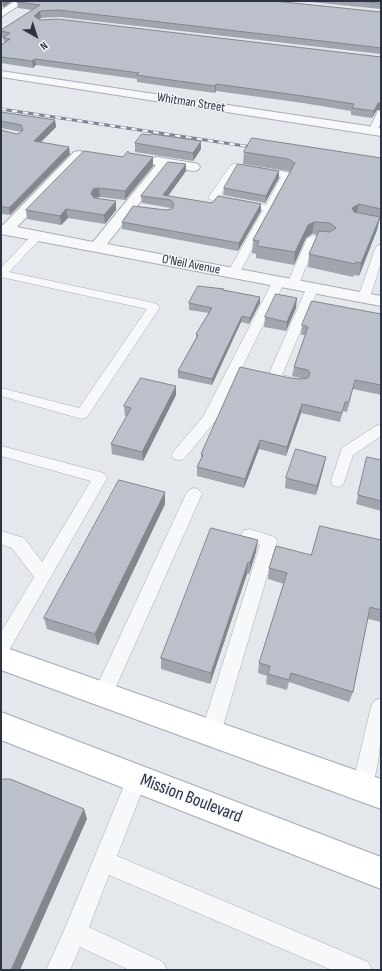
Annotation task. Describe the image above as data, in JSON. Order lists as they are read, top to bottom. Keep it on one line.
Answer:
{"streets":{"main road":["Mission Boulevard"],"street":["Whitman Street","O'Neil Avenue"]},"north":"bottom right"}
